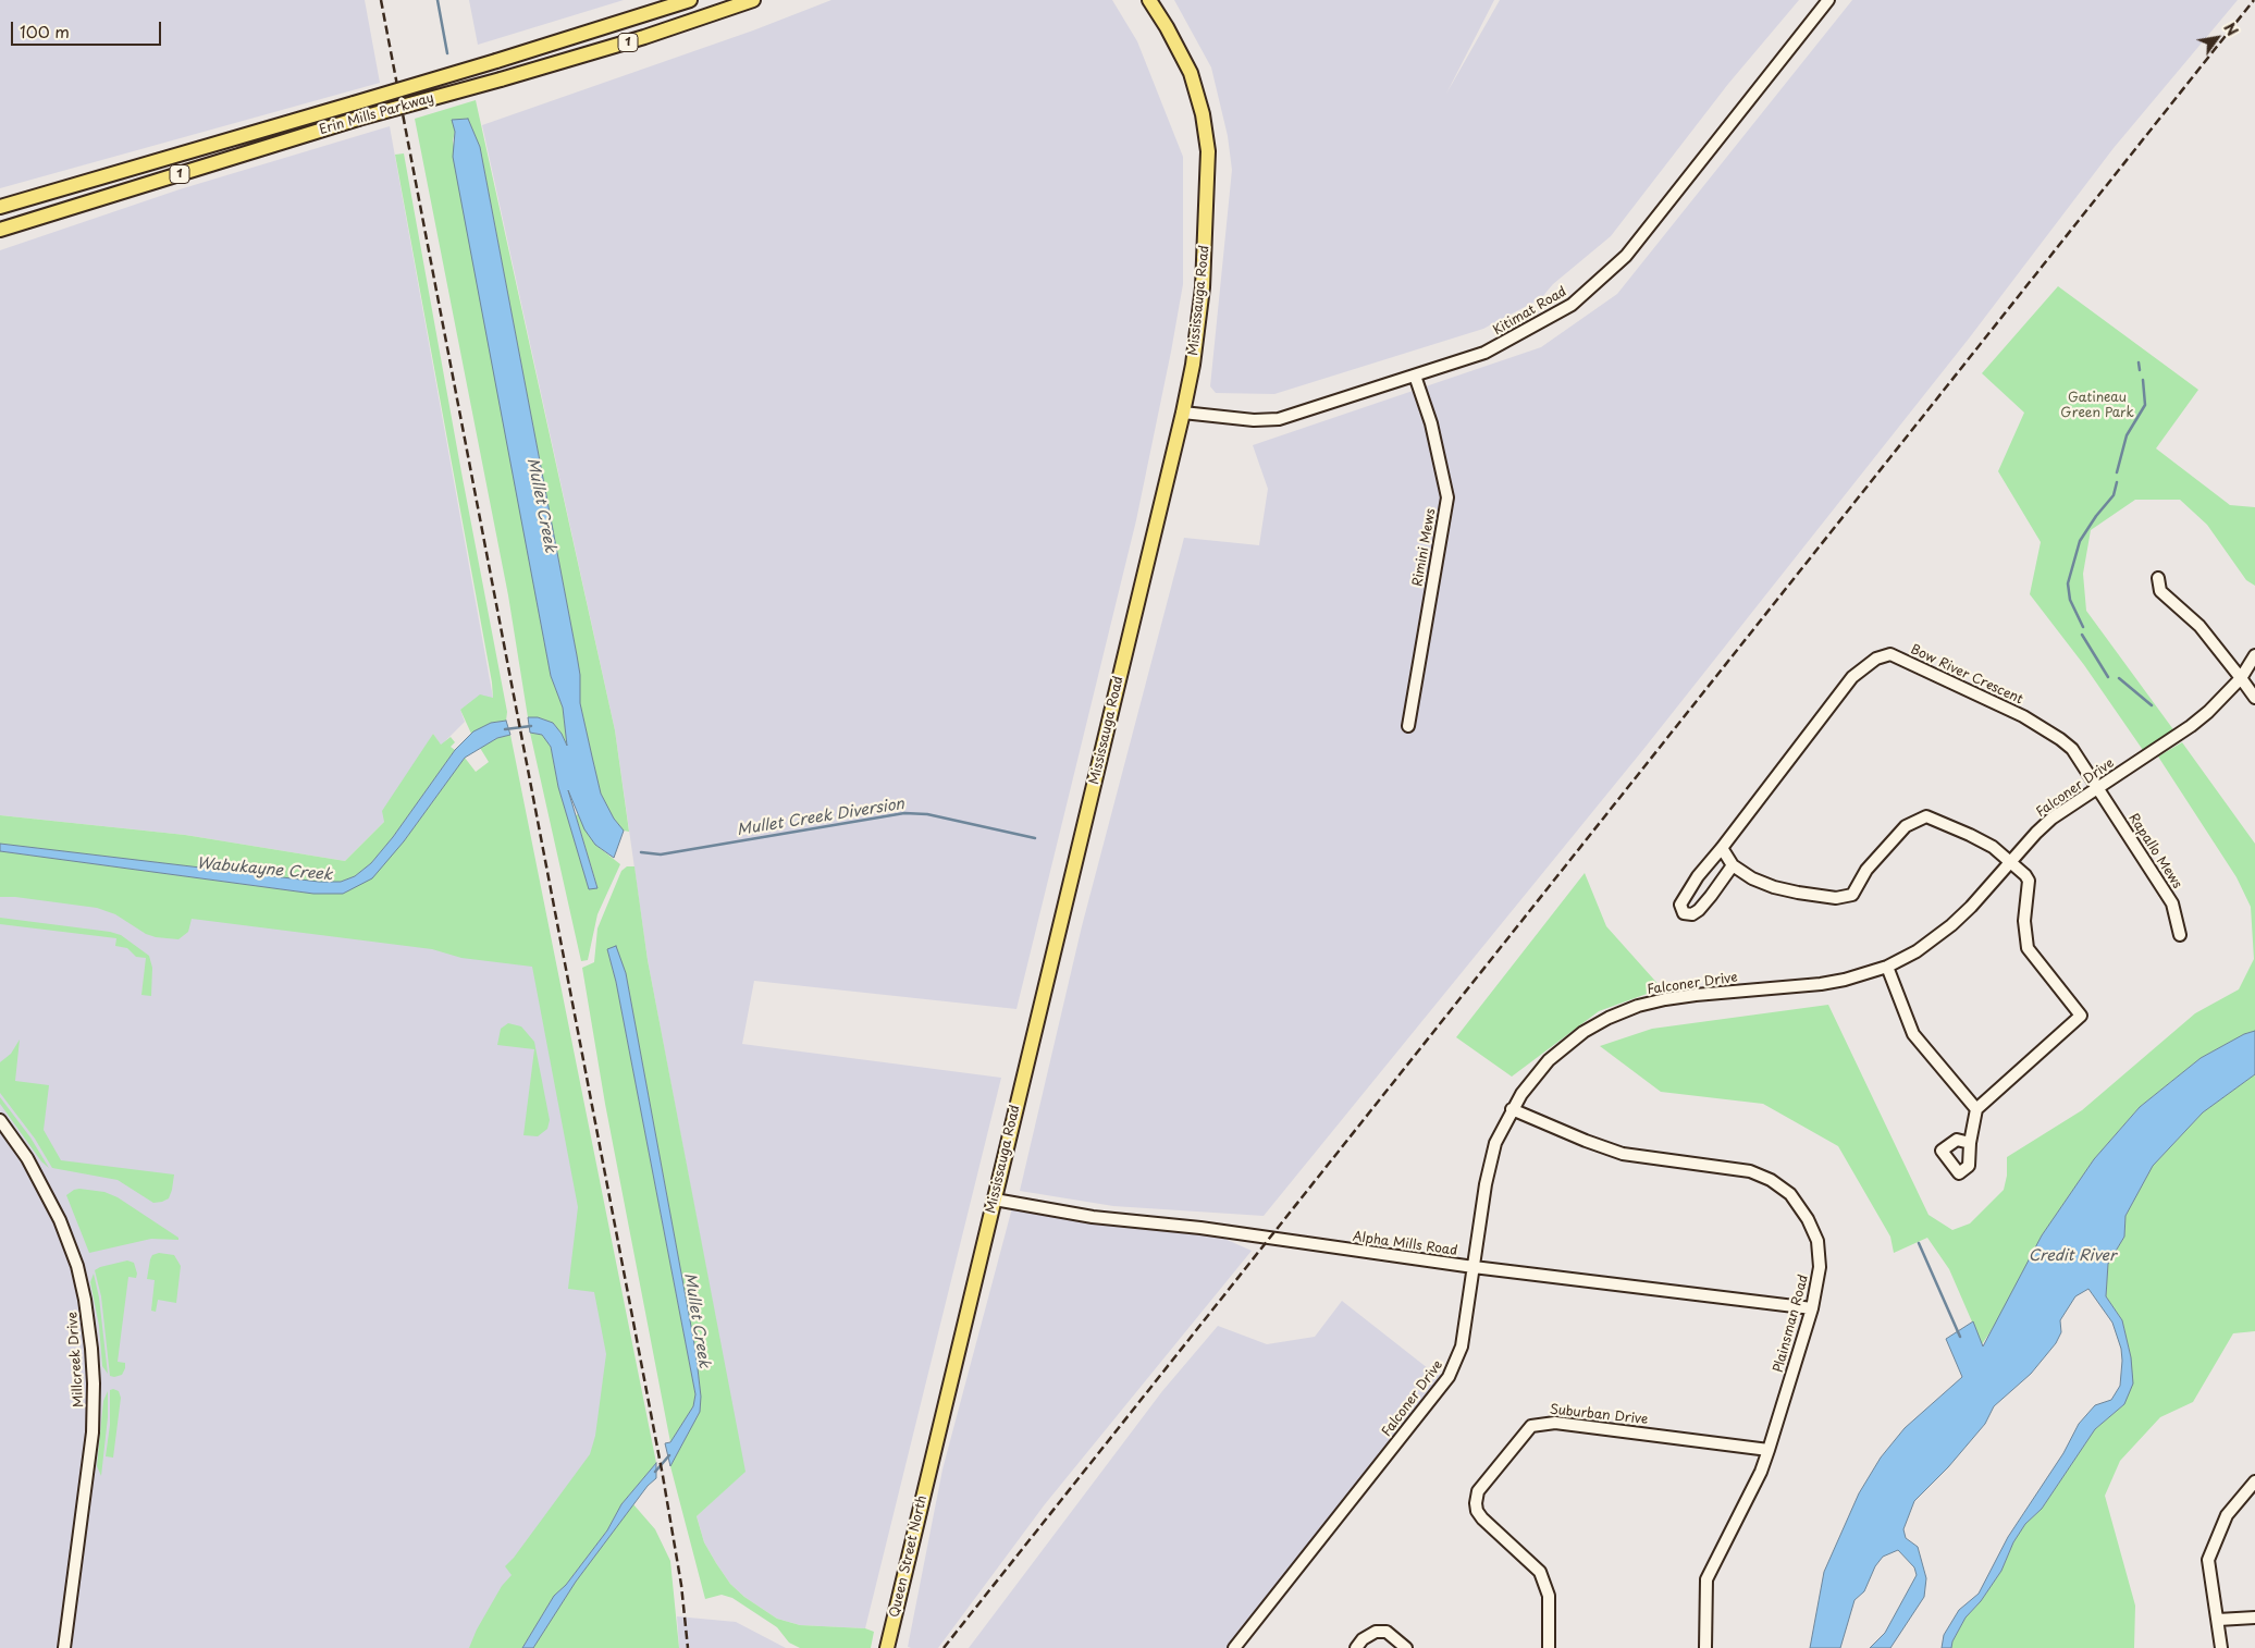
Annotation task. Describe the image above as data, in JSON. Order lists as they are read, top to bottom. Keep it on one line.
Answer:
{"streets":{"main road":["1","Erin Mills Parkway","Mississauga Road","Queen Street North"],"street":["Kitimat Road","Rimini Mews","Bow River Crescent","Falconer Drive","Rapallo Mews","Alpha Mills Road","Plainsman Road","Millcreek Drive","Suburban Drive"]},"crossings":[["Mississauga Road","Kitimat Road"],["Mississauga Road","Alpha Mills Road"],["Mississauga Road","Queen Street North"],["Kitimat Road","Rimini Mews"],["Bow River Crescent","Falconer Drive"],["Bow River Crescent","Rapallo Mews"],["Falconer Drive","Rapallo Mews"],["Falconer Drive","Alpha Mills Road"],["Falconer Drive","Plainsman Road"],["Alpha Mills Road","Plainsman Road"],["Plainsman Road","Suburban Drive"]],"water":["Mullet Creek","Mullet Creek Diversion","Wabukayne Creek","Credit River"],"parks":["Gatineau Green Park"],"scale_bar":"100 m","north":"top right"}
